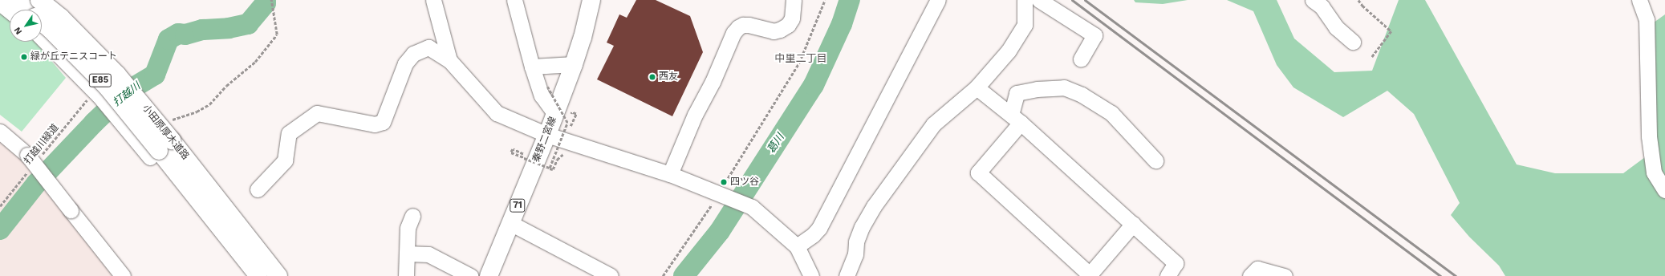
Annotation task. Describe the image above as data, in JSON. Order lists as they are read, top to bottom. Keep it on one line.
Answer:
{"streets":{"main road":["E85","小田原厚木道路","秦野二宮線","71"],"path":["打越川緑道"]},"districts":["中里二丁目"],"water":["打越川","葛川"],"places":["緑が丘テニスコート","西友","四ツ谷"],"north":"bottom left"}
